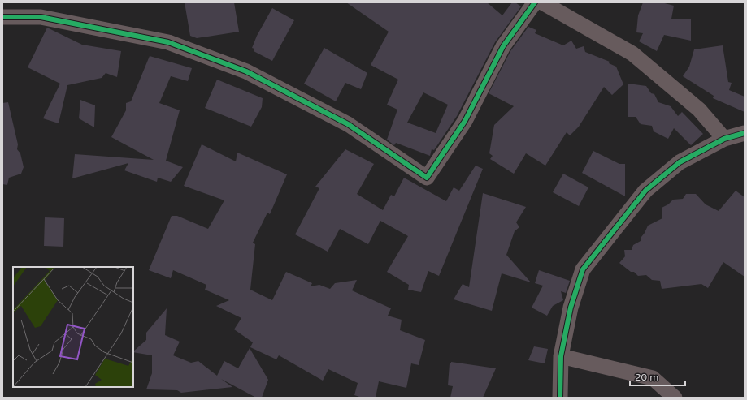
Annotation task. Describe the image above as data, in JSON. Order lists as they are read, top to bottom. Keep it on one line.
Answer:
{"scale_bar":"20 m"}
